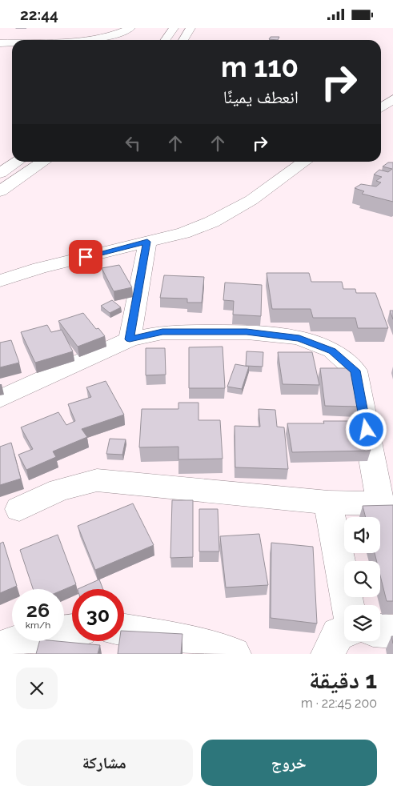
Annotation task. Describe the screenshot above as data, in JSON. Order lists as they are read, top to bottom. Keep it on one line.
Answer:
{"page":{"status":"22:44","turn":["110 m","انعطف يمينًا"],"speed":"26 km/h","limit":"30","heading":["1 دقيقة","200 m · 22:45"],"buttons":["خروج","مشاركة"]}}
